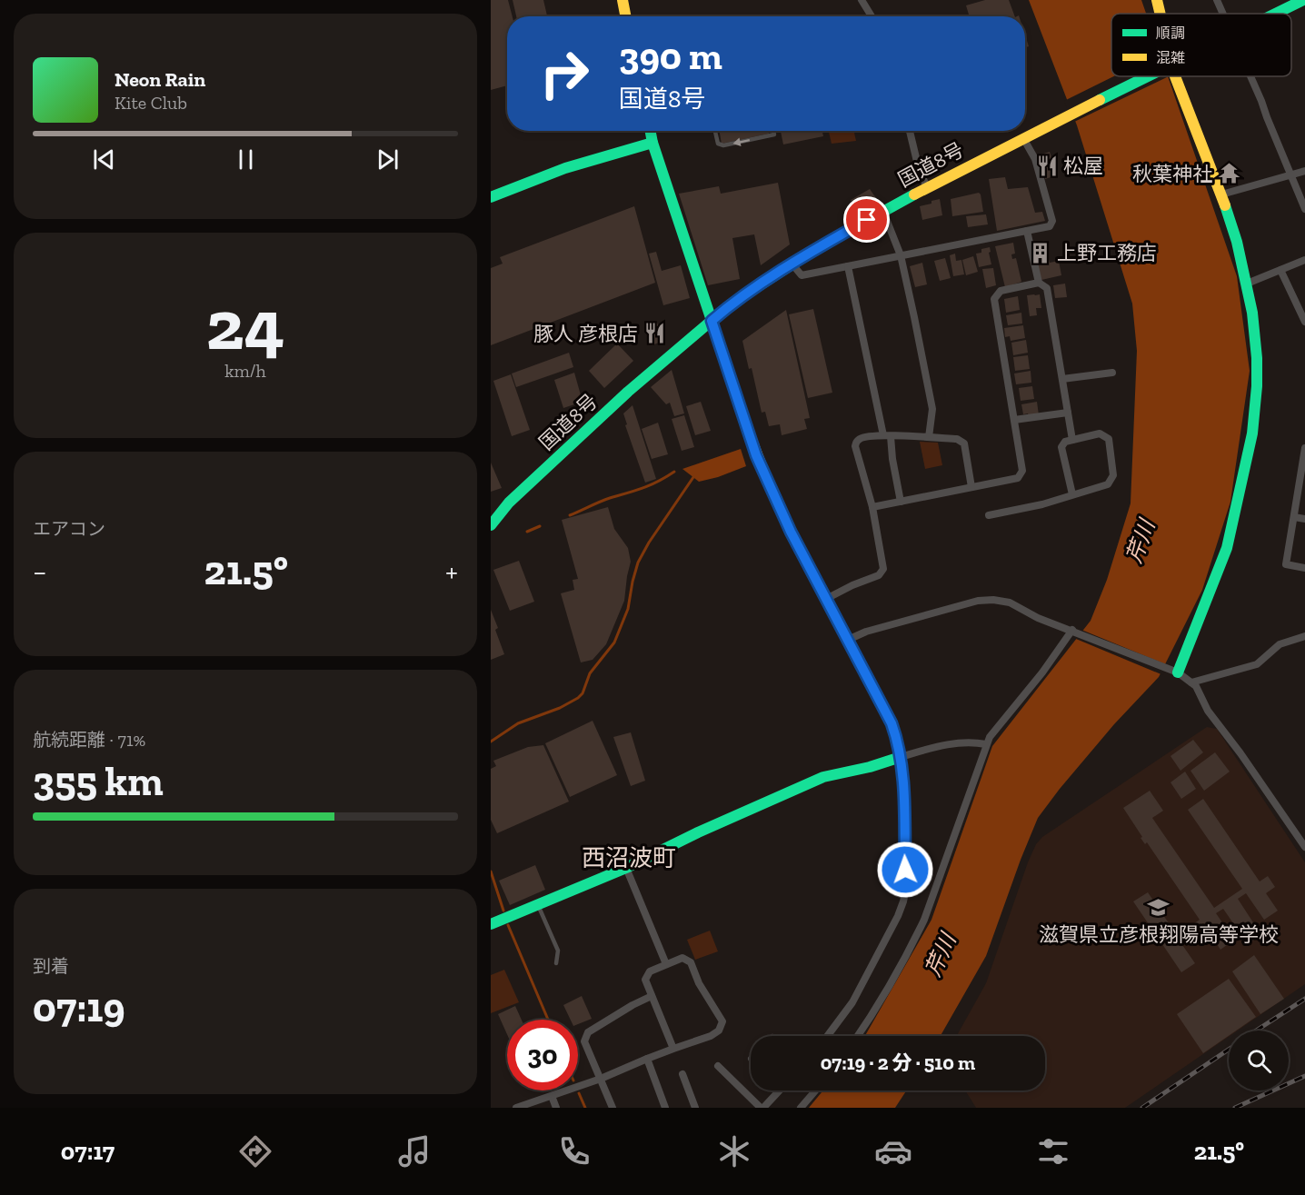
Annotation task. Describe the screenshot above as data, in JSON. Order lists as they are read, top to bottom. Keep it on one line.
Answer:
{"streets":{"main road":["国道8号"]},"districts":["西沼波町"],"water":["芹川"],"places":{"restaurant":["松屋","豚人 彦根店"],"temple":["秋葉神社"],"building":["上野工務店"],"school or university":["滋賀県立彦根翔陽高等学校"]},"legend":["順調","混雑"],"page":{"turn":["390 m","国道8号"],"song":["Neon Rain","Kite Club"],"tile":[["24","km/h"],"エアコン",["航続距離 · 71%","355 km"],["到着","07:19"]],"heat":["−","21.5°","+"],"limit":"30","trip":"07:19 · 2 分 · 510 m","tabs":["07:17","21.5°"]}}
